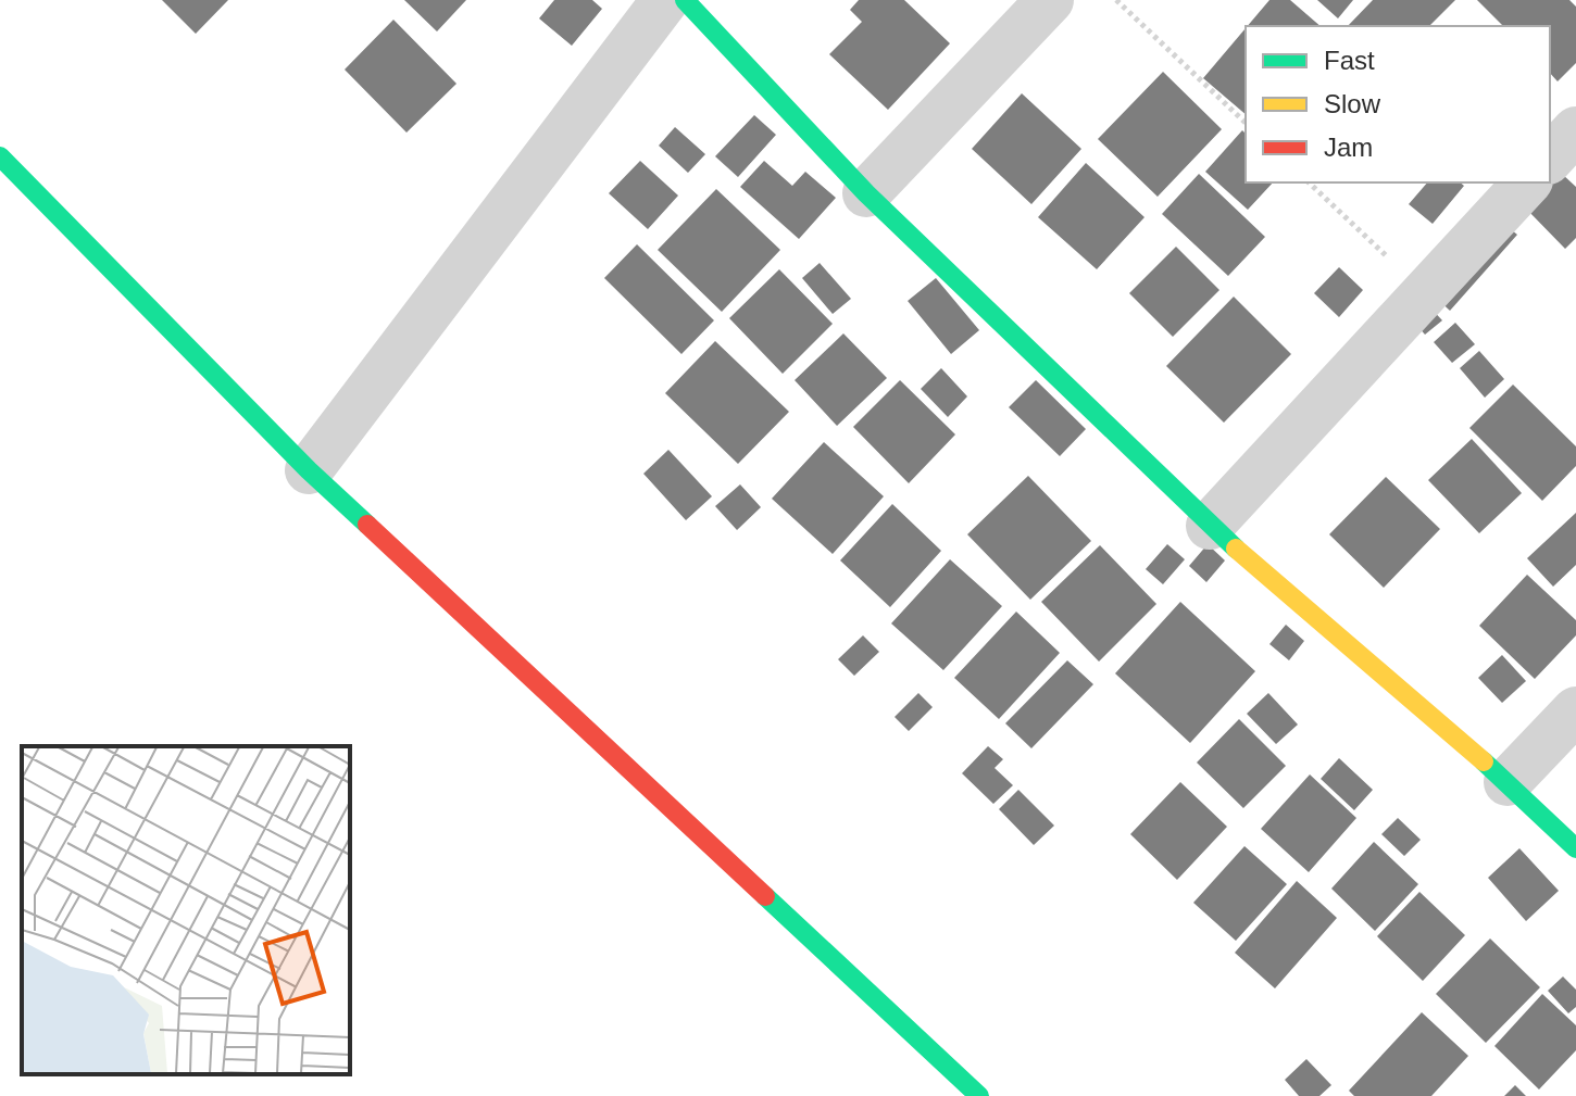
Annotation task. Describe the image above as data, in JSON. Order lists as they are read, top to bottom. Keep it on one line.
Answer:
{"legend":["Fast","Slow","Jam"]}
